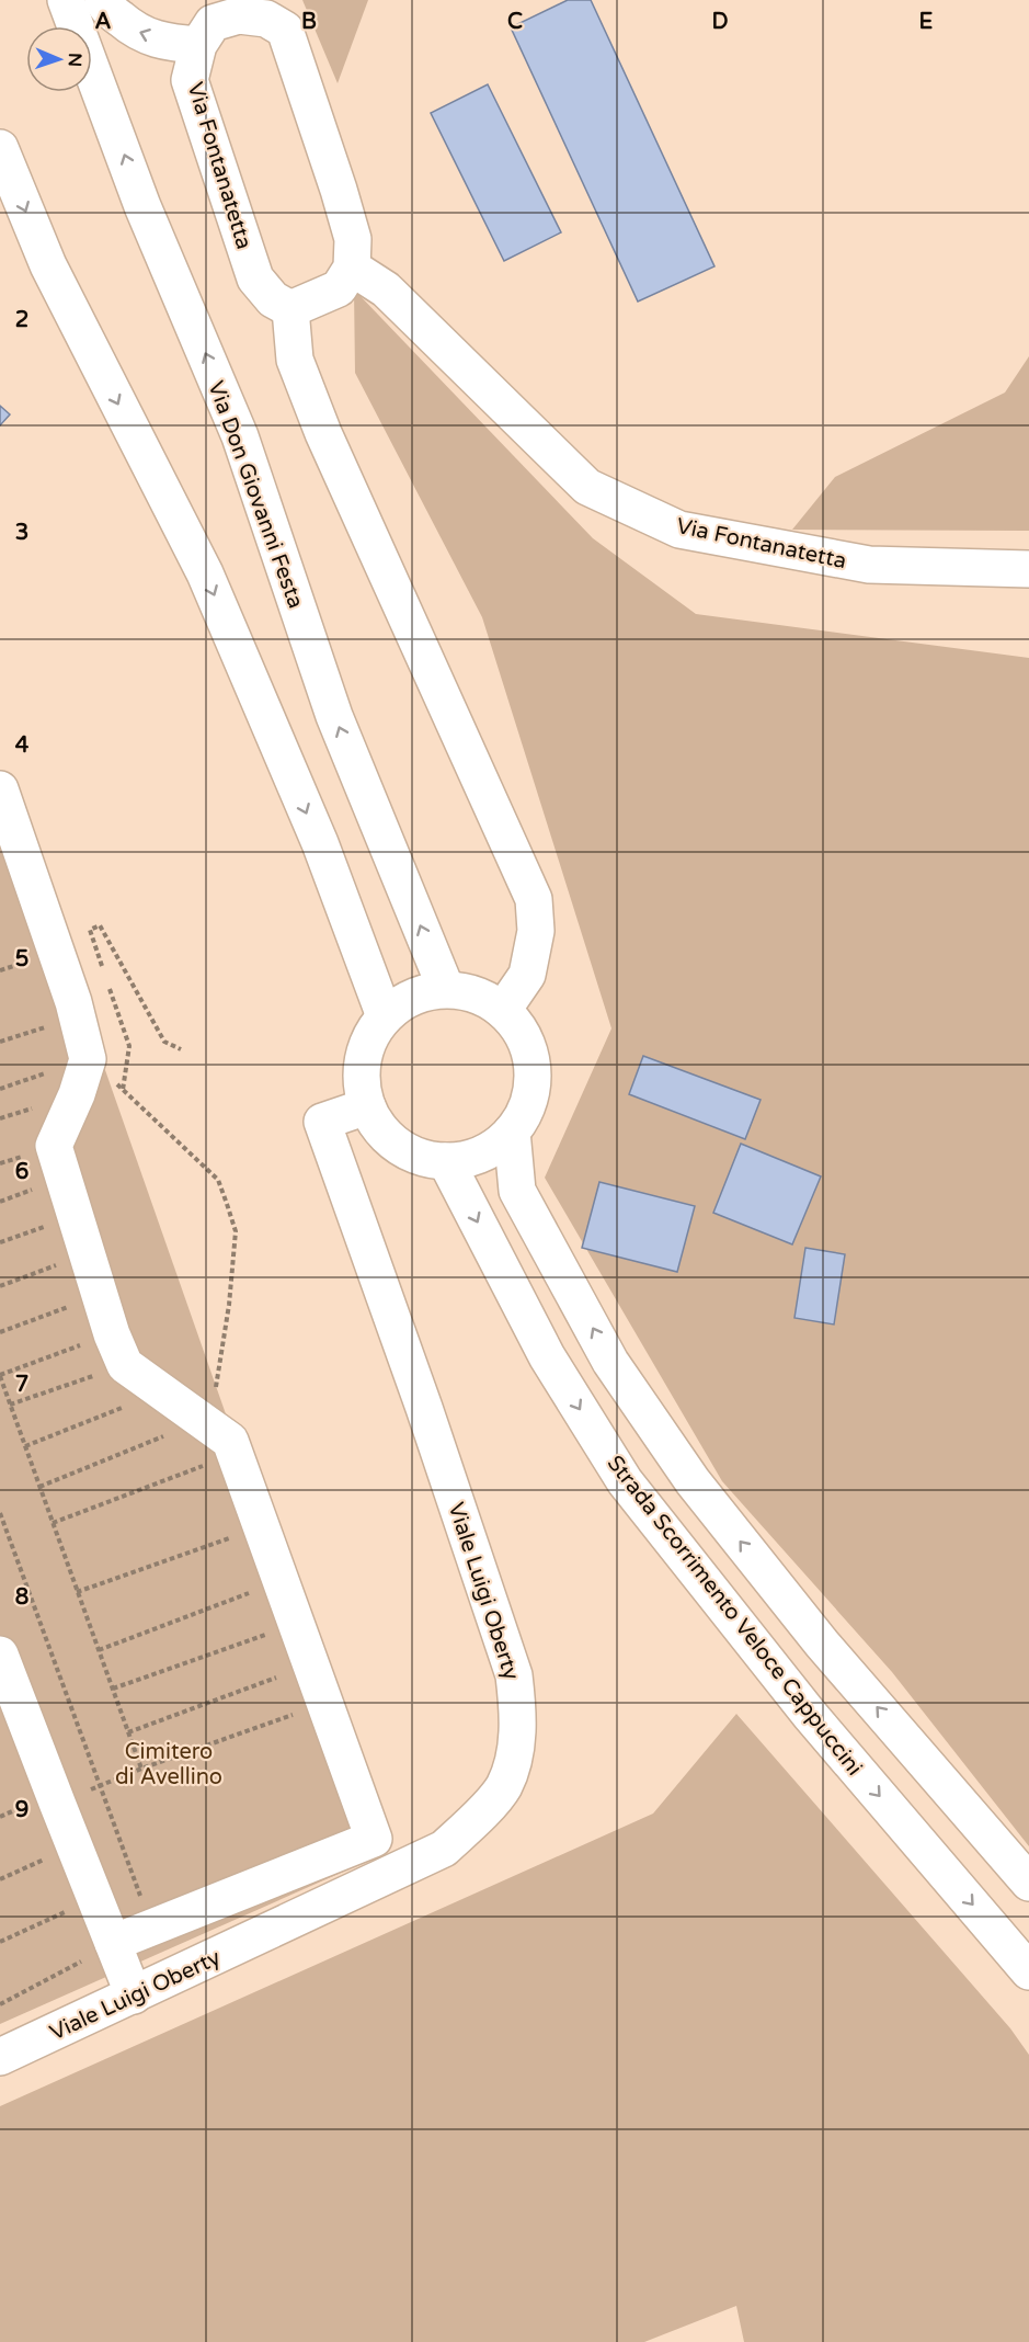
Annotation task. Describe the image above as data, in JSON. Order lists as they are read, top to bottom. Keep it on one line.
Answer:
{"streets":{"street":["Via Fontanatetta","Via Don Giovanni Festa","Viale Luigi Oberty","Strada Scorrimento Veloce Cappuccini"]},"crossings":[["Via Don Giovanni Festa","Viale Luigi Oberty"],["Via Don Giovanni Festa","Strada Scorrimento Veloce Cappuccini"],["Viale Luigi Oberty","Strada Scorrimento Veloce Cappuccini"]],"parks":["Cimitero di Avellino"],"north":"right","grid":{"columns":["A","B","C","D","E"],"rows":["2","3","4","5","6","7","8","9"]}}
